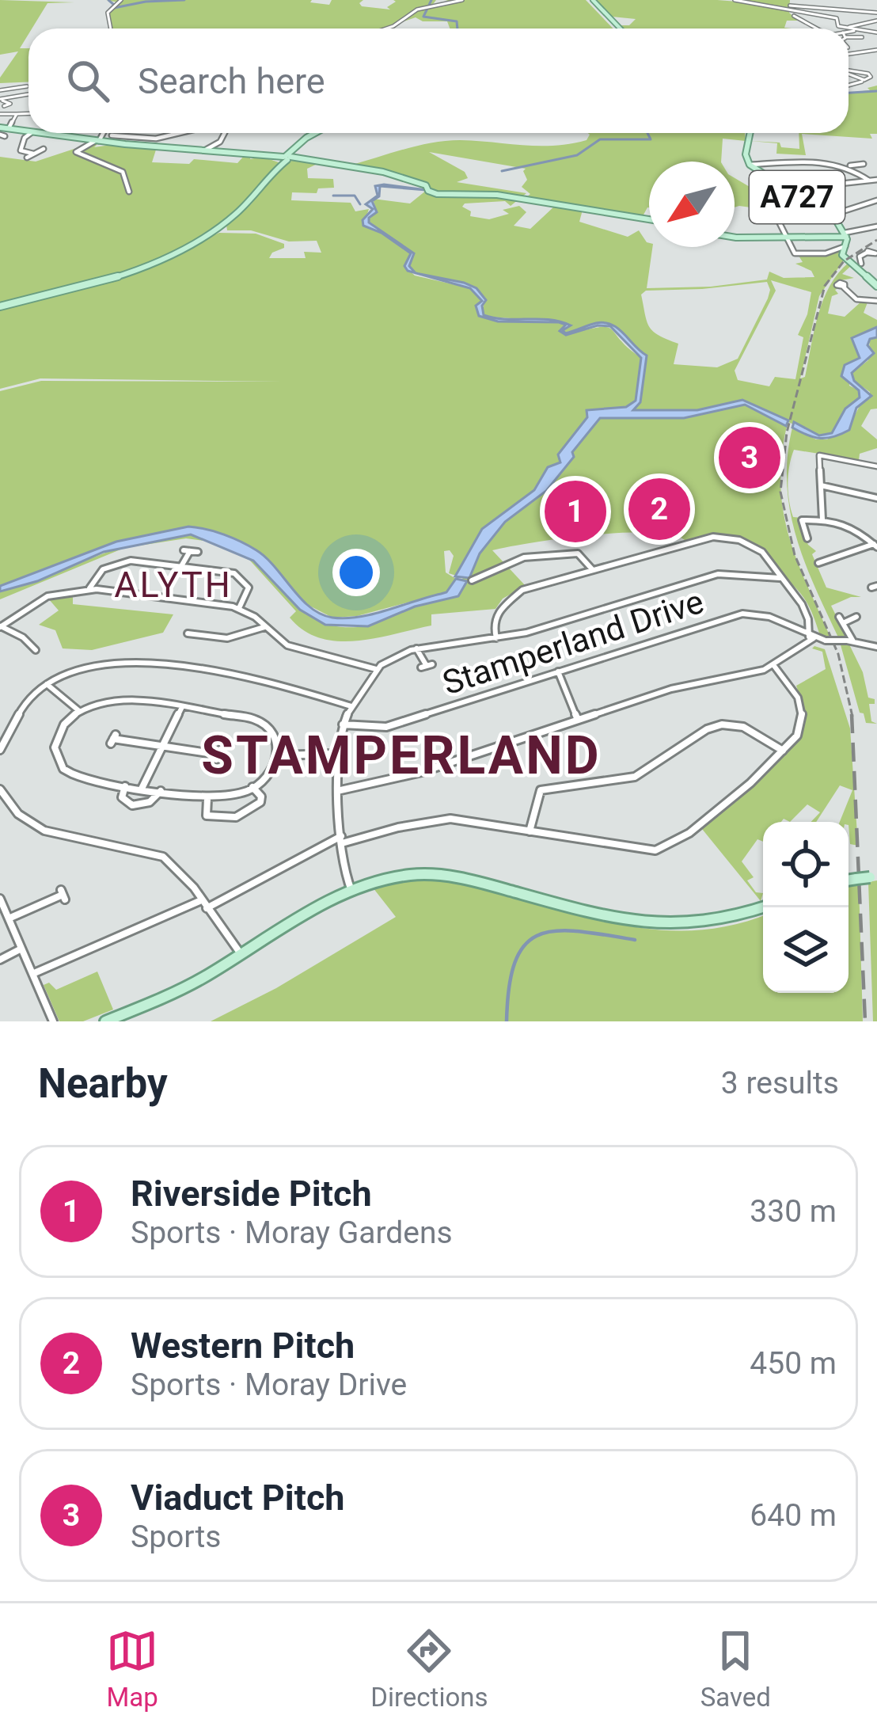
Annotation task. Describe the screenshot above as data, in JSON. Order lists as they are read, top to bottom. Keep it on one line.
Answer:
{"streets":{"main road":["A727"],"street":["Stamperland Drive"]},"districts":["ALYTH","STAMPERLAND"],"north":"bottom left","page":{"search":"Search here","pins":["3","2","1"],"heading":["Nearby","3 results"],"list":[{"mark":"1","name":"Riverside Pitch","note":"Sports · Moray Gardens","value":"330 m"},{"mark":"2","name":"Western Pitch","note":"Sports · Moray Drive","value":"450 m"},{"mark":"3","name":"Viaduct Pitch","note":"Sports","value":"640 m"}],"nav":["Map","Directions","Saved"]}}
